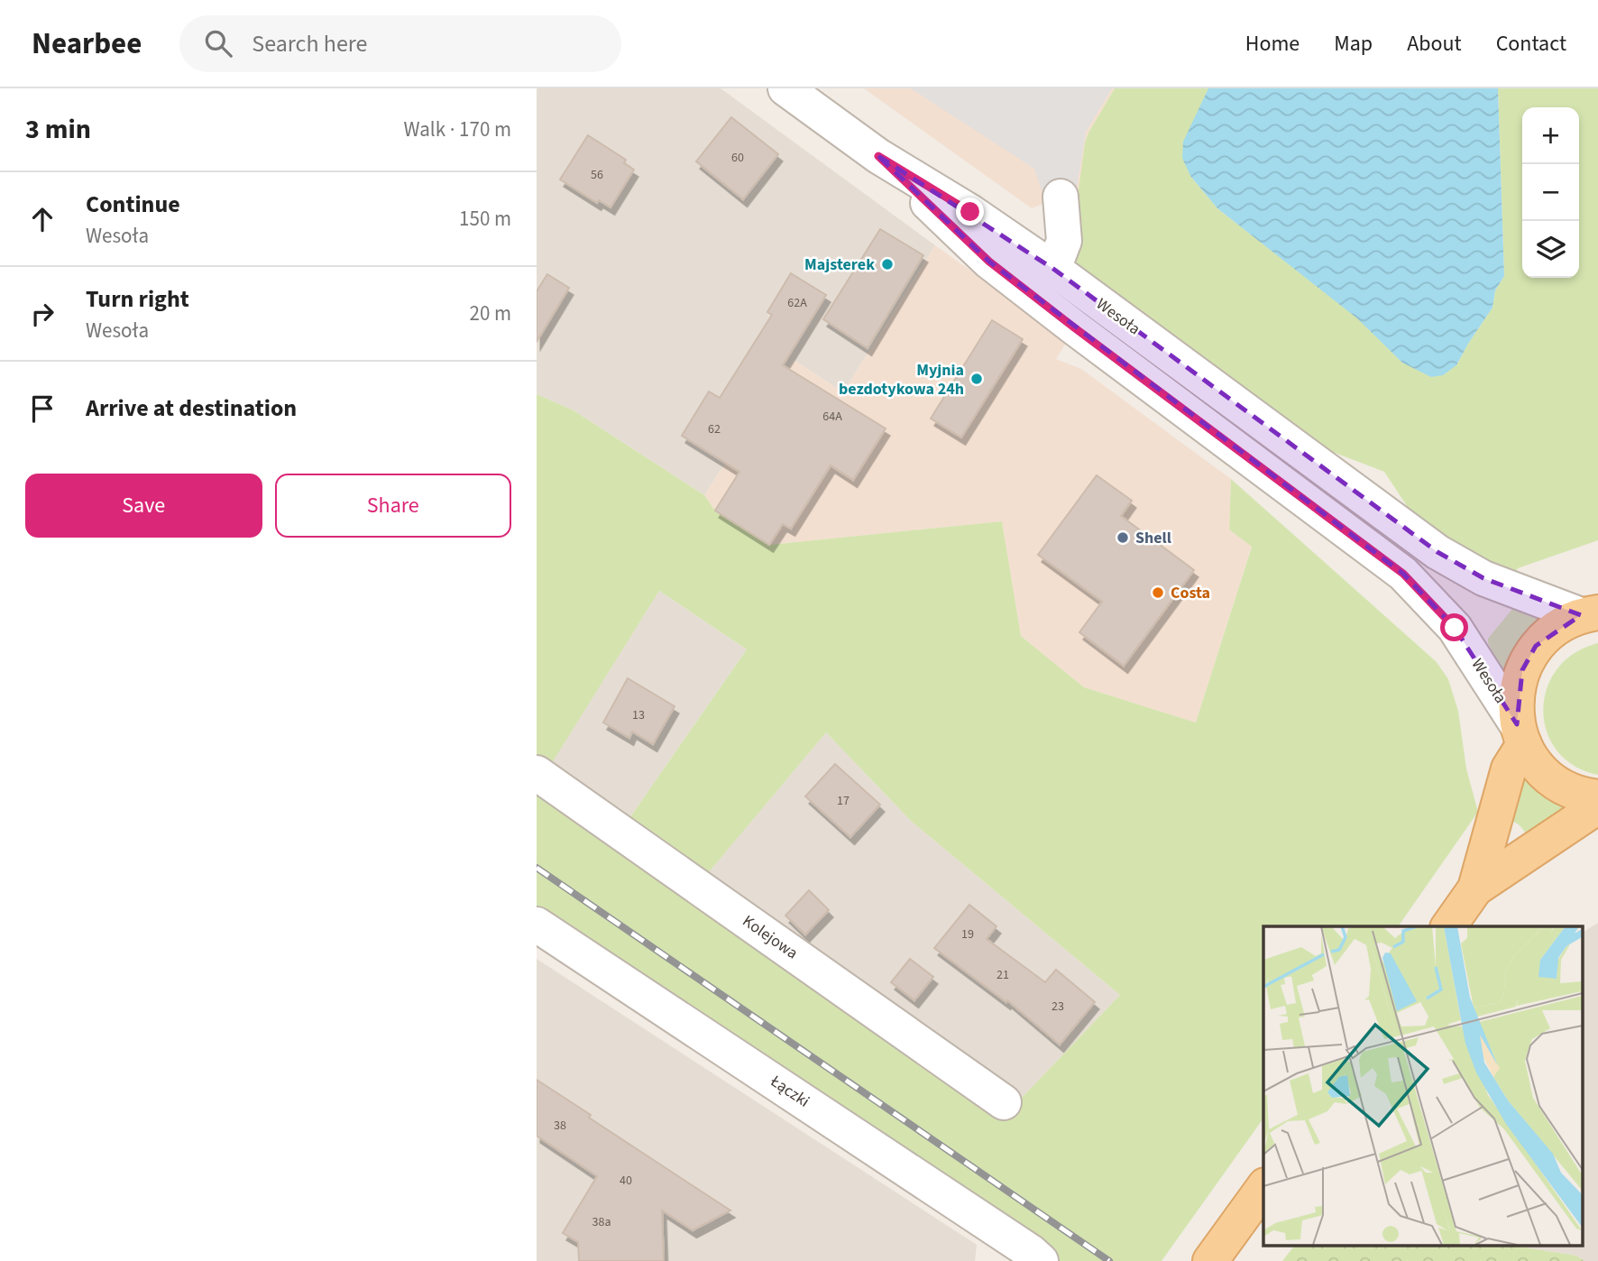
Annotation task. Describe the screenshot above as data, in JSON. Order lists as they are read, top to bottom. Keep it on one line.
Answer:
{"streets":{"street":["Wesoła","Kolejowa","Łączki"]},"places":["Majsterek","Myjnia bezdotykowa 24h","Shell","Costa"],"house_numbers":["60","56","62A","64A","62","13","17","19","21","23","38","40","38a"],"page":{"header":"Nearbee","search":"Search here","nav":["Home","Map","About","Contact"],"heading":["3 min","Walk · 170 m"],"map_buttons":["+","−"],"list":[["Continue","Wesoła","150 m"],["Turn right","Wesoła","20 m"],"Arrive at destination"],"buttons":["Save","Share"]}}
